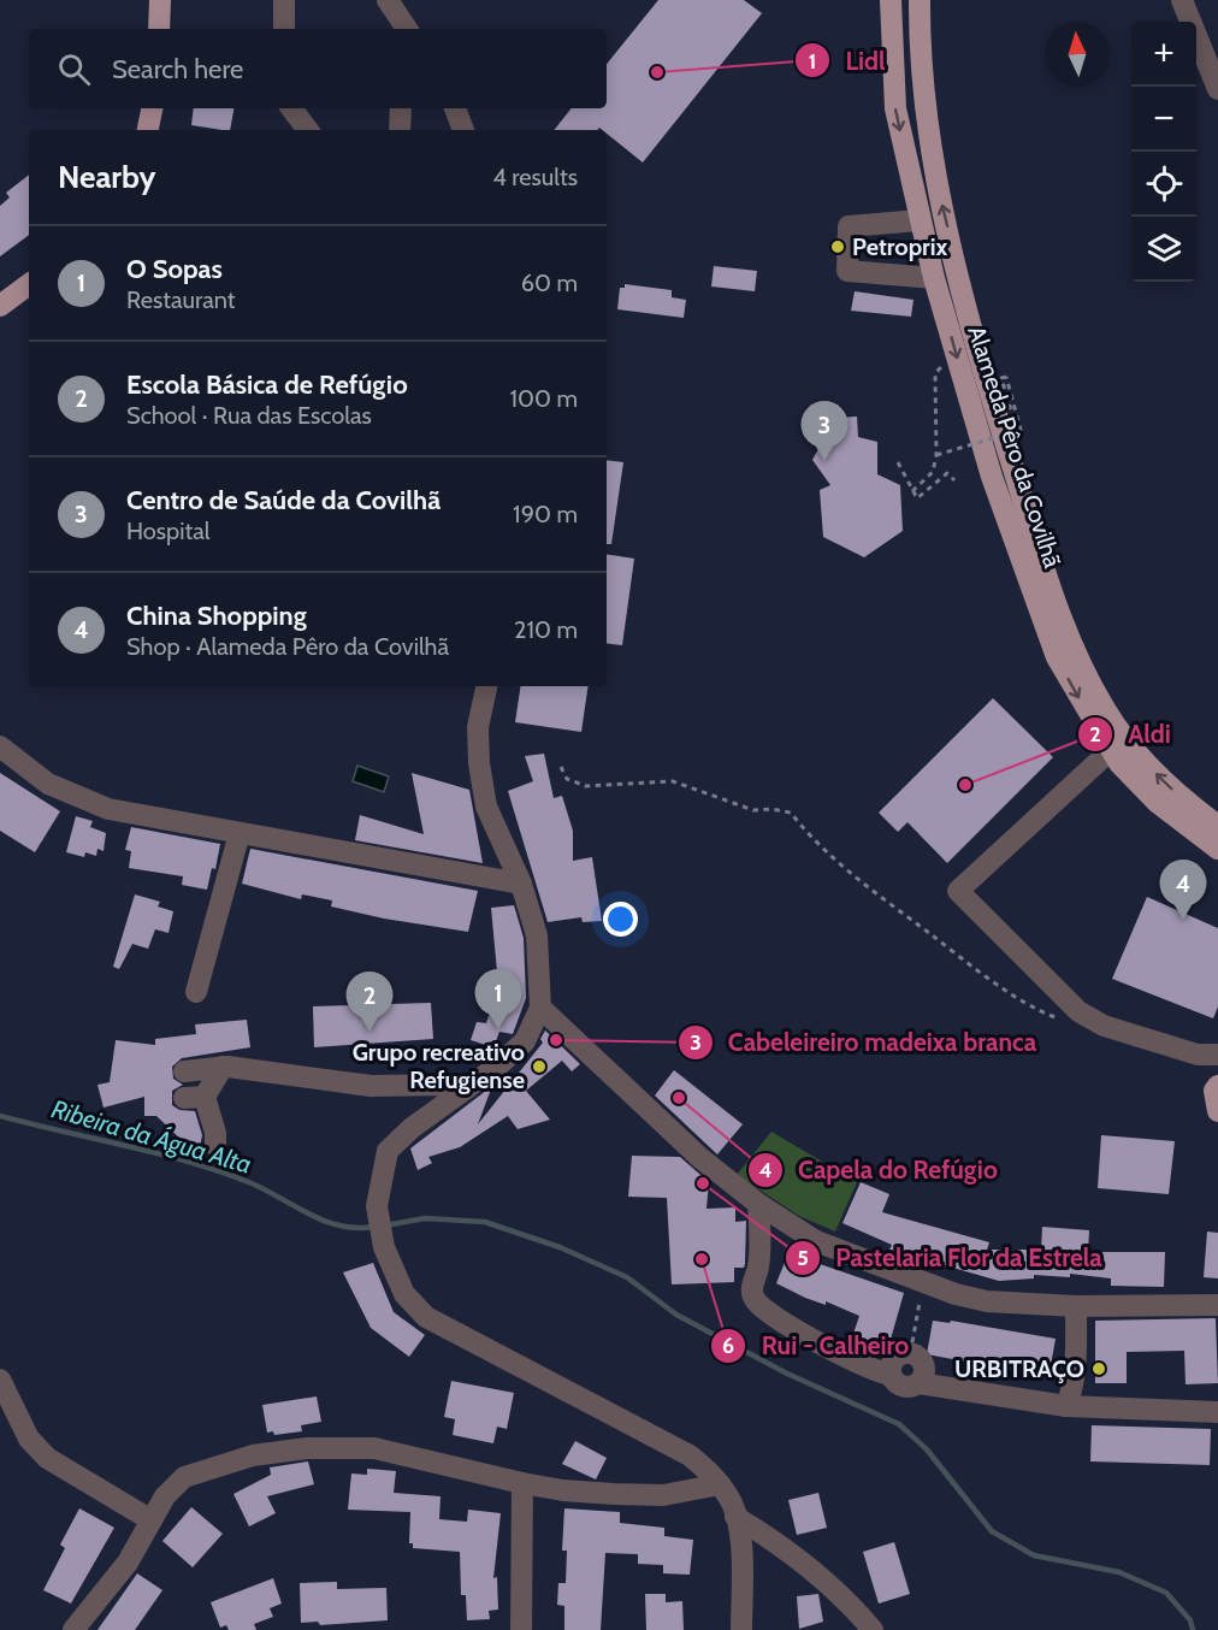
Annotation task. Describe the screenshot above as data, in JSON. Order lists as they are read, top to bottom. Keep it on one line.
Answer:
{"streets":{"main road":["Alameda Pêro da Covilhã"]},"water":["Ribeira da Água Alta"],"places":["Lidl","Petroprix","Aldi","Cabeleireiro madeixa branca","Grupo recreativo Refugiense","Capela do Refúgio","Pastelaria Flor da Estrela","Rui - Calheiro","URBITRAÇO"],"north":"top","page":{"map_buttons":["+","−"],"search":"Search here","heading":["Nearby","4 results"],"list":[{"mark":"1","name":"O Sopas","note":"Restaurant","value":"60 m"},{"mark":"2","name":"Escola Básica de Refúgio","note":"School · Rua das Escolas","value":"100 m"},{"mark":"3","name":"Centro de Saúde da Covilhã","note":"Hospital","value":"190 m"},{"mark":"4","name":"China Shopping","note":"Shop · Alameda Pêro da Covilhã","value":"210 m"}],"pins":["3","4","1","2"]}}
